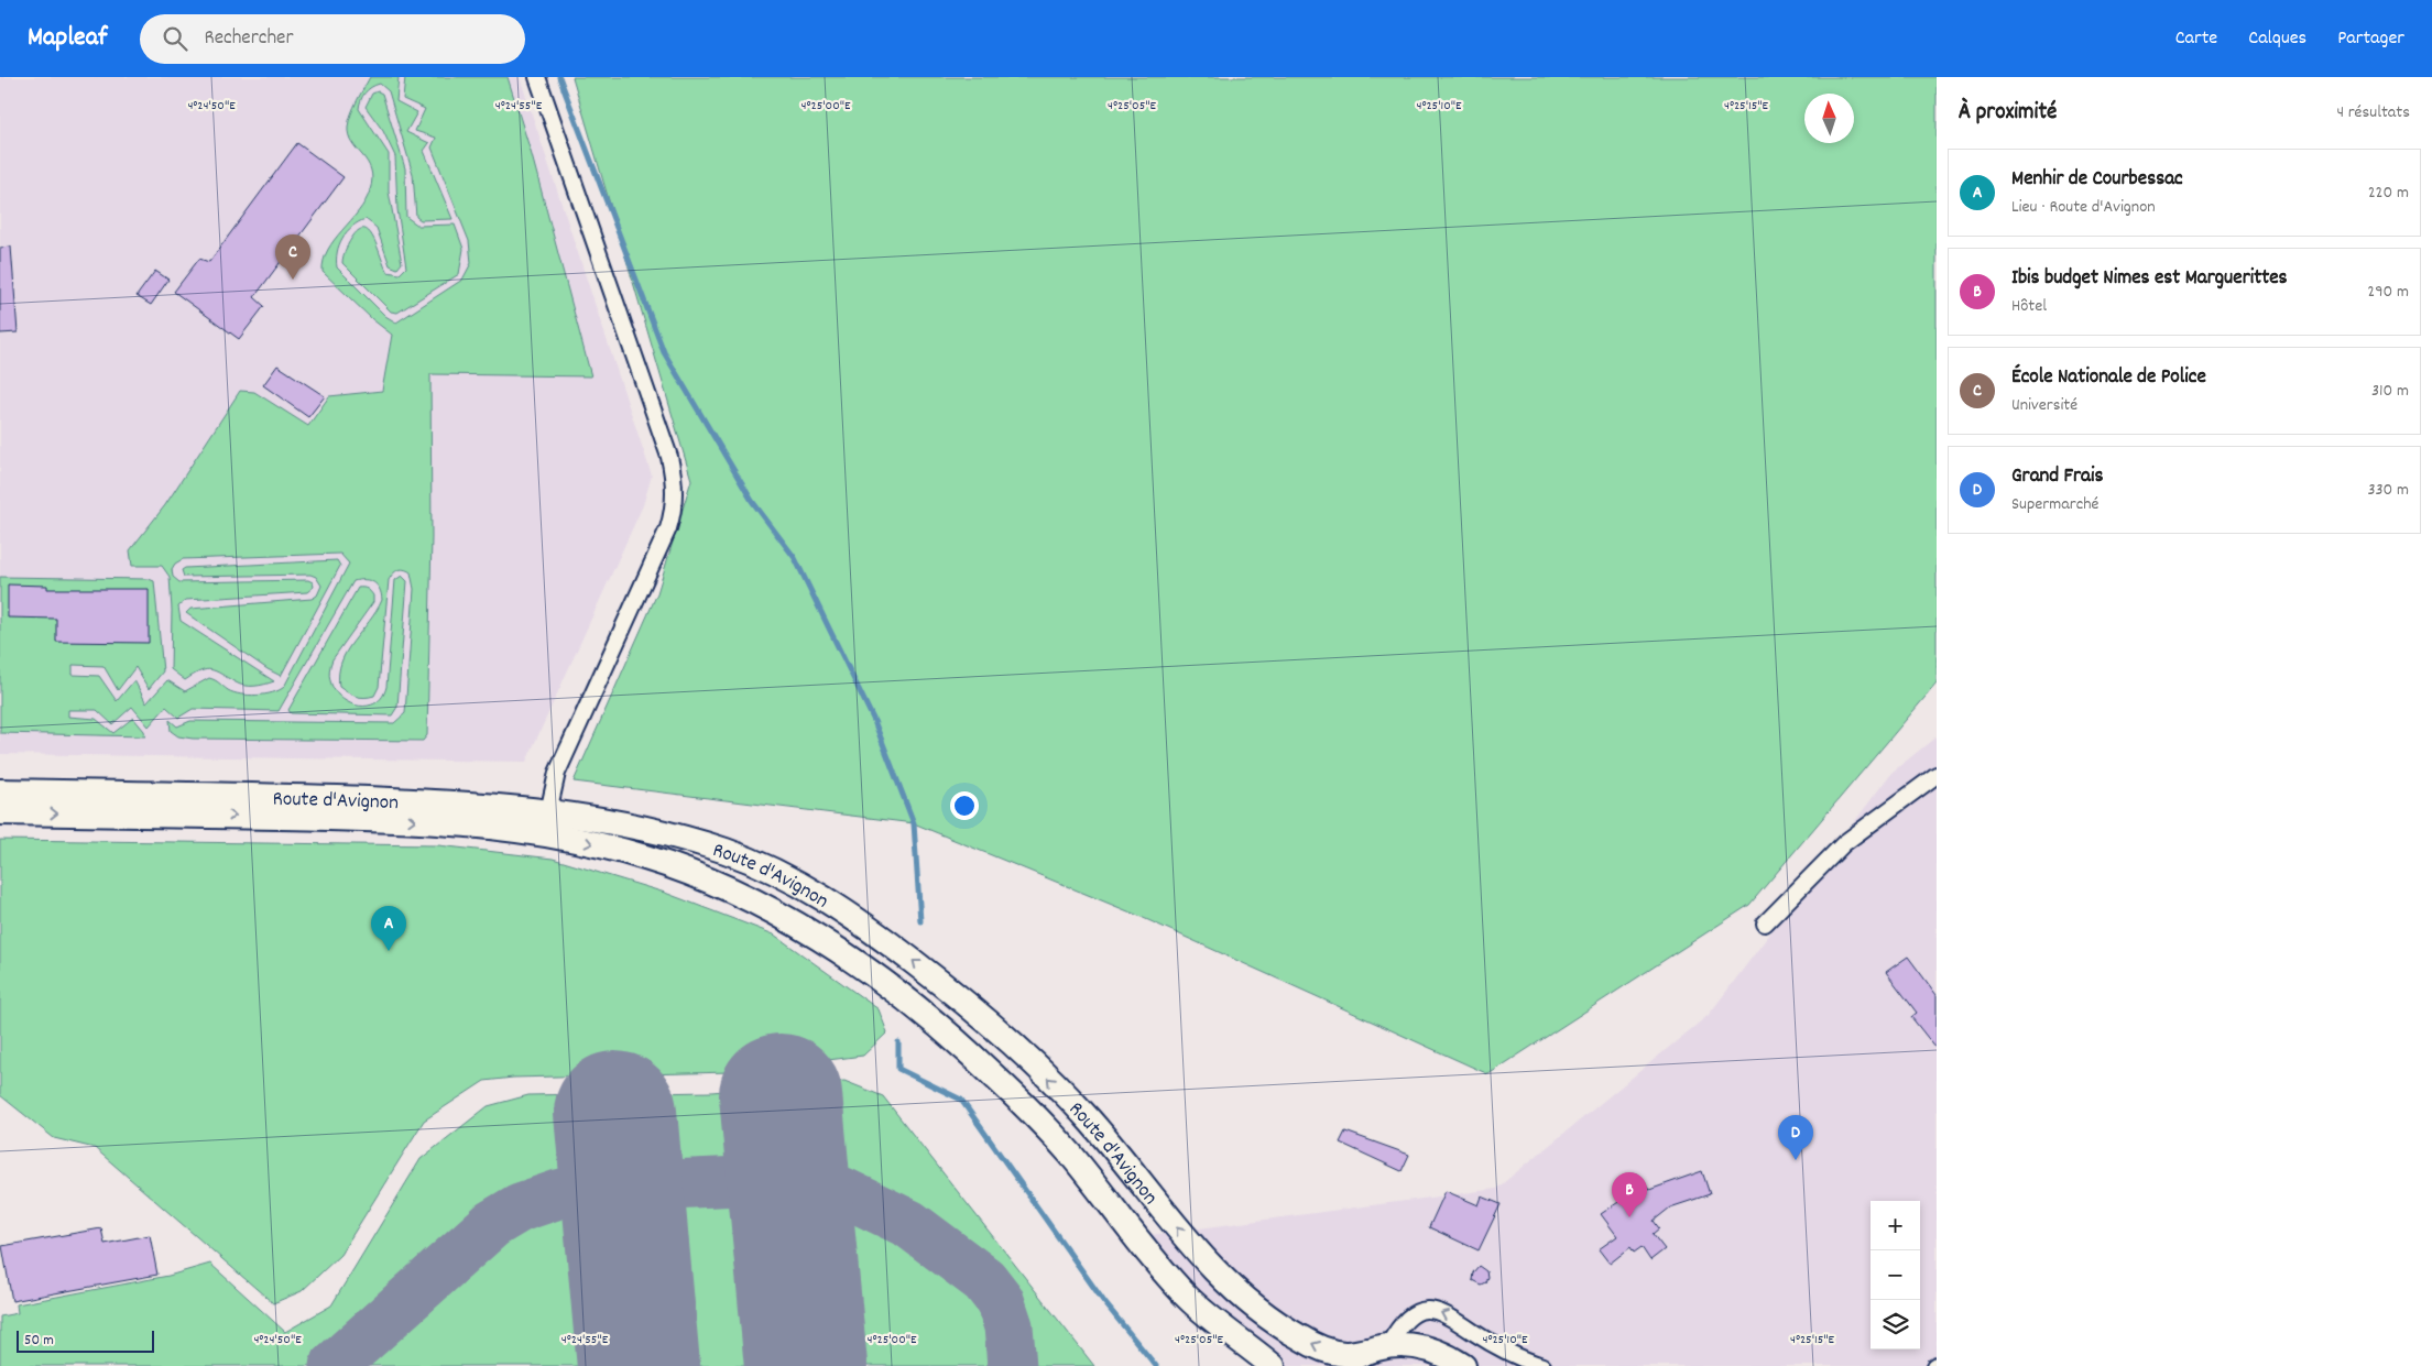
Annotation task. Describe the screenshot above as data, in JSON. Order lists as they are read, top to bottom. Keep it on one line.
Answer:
{"streets":{"main road":["Route d'Avignon"]},"scale_bar":"50 m","north":"top","page":{"header":"Mapleaf","search":"Rechercher","nav":["Carte","Calques","Partager"],"heading":["À proximité","4 résultats"],"list":[{"mark":"A","name":"Menhir de Courbessac","note":"Lieu · Route d'Avignon","value":"220 m"},{"mark":"B","name":"Ibis budget Nimes est Marguerittes","note":"Hôtel","value":"290 m"},{"mark":"C","name":"École Nationale de Police","note":"Université","value":"310 m"},{"mark":"D","name":"Grand Frais","note":"Supermarché","value":"330 m"}],"pins":["C","A","D","B"],"map_buttons":["+","−"],"scale":"50 m"},"coordinates":["4°24'50\"E","4°24'55\"E","4°25'00\"E","4°25'05\"E","4°25'10\"E","4°25'15\"E"]}
